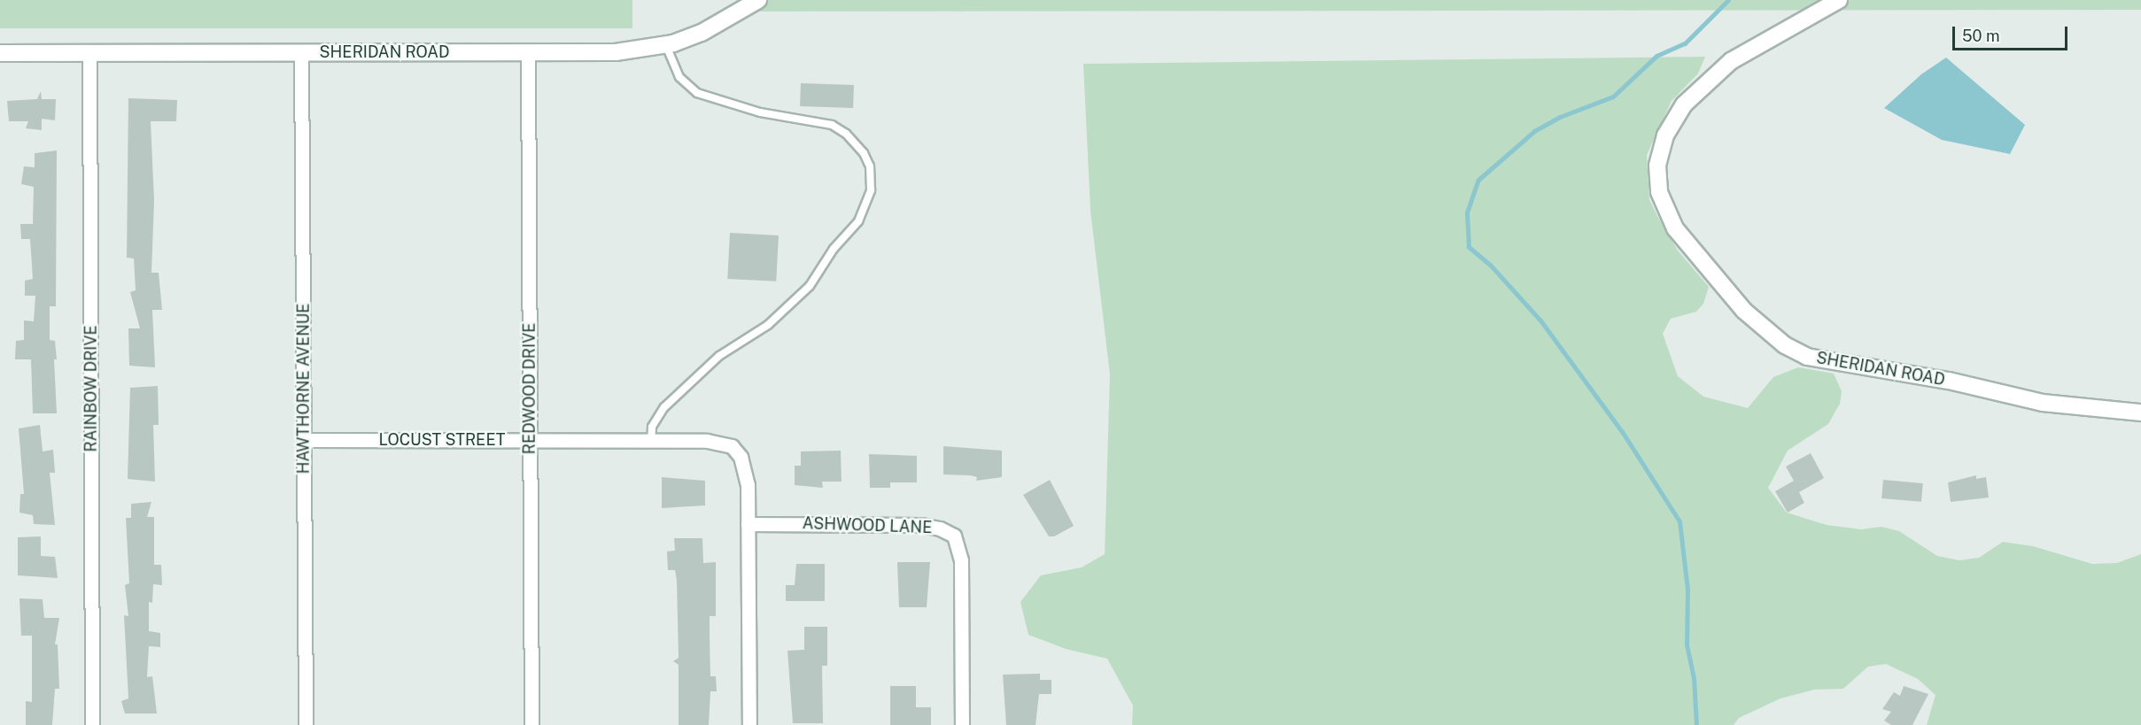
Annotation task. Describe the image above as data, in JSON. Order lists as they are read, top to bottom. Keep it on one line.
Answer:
{"streets":{"street":["SHERIDAN ROAD","RAINBOW DRIVE","HAWTHORNE AVENUE","REDWOOD DRIVE","LOCUST STREET","ASHWOOD LANE"]},"crossings":[["SHERIDAN ROAD","RAINBOW DRIVE"],["SHERIDAN ROAD","HAWTHORNE AVENUE"],["SHERIDAN ROAD","REDWOOD DRIVE"],["HAWTHORNE AVENUE","LOCUST STREET"],["REDWOOD DRIVE","LOCUST STREET"],["LOCUST STREET","ASHWOOD LANE"]],"scale_bar":"50 m"}
